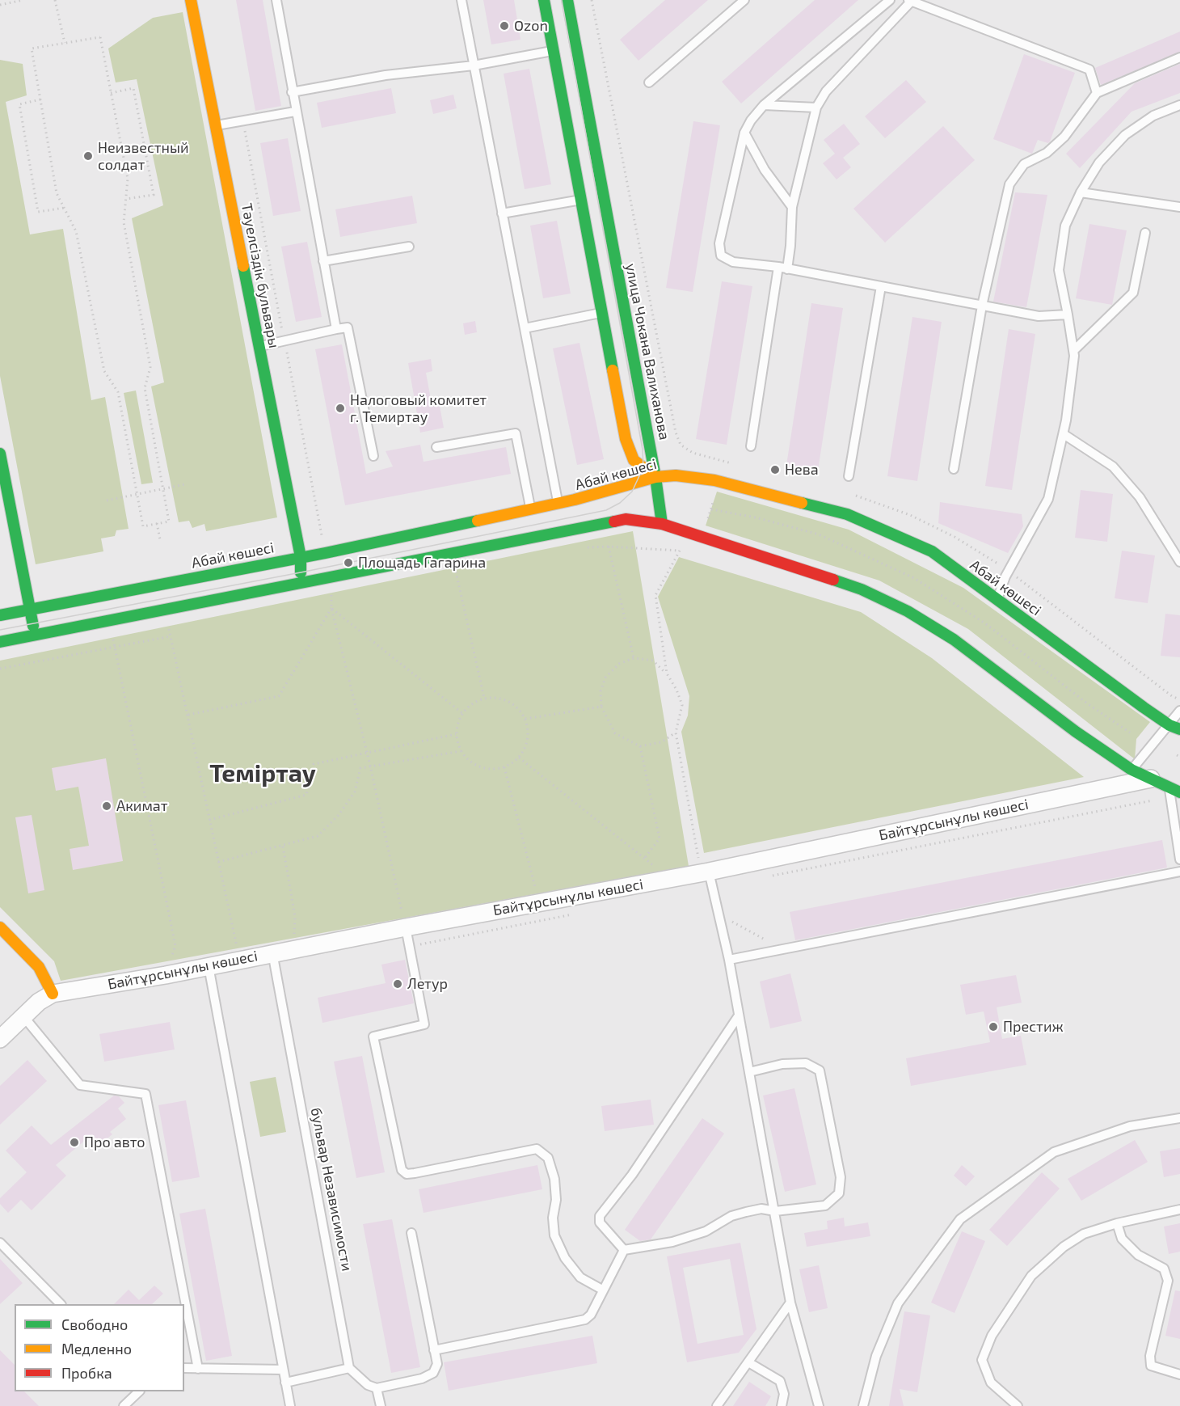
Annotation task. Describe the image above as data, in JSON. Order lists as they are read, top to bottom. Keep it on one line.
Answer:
{"streets":{"street":["Тәуелсіздік бульвары","улица Чокана Валиханова","Абай көшесі","Байтұрсынұлы көшесі"],"lane":["бульвар Независимости"]},"crossings":[["Тәуелсіздік бульвары","Абай көшесі"],["улица Чокана Валиханова","Абай көшесі"],["Байтұрсынұлы көшесі","бульвар Независимости"]],"districts":["Теміртау"],"places":["Ozon","Неизвестный солдат","Налоговый комитет г. Темиртау","Нева","Площадь Гагарина","Акимат","Летур","Престиж","Про авто"],"legend":["Свободно","Медленно","Пробка"]}
